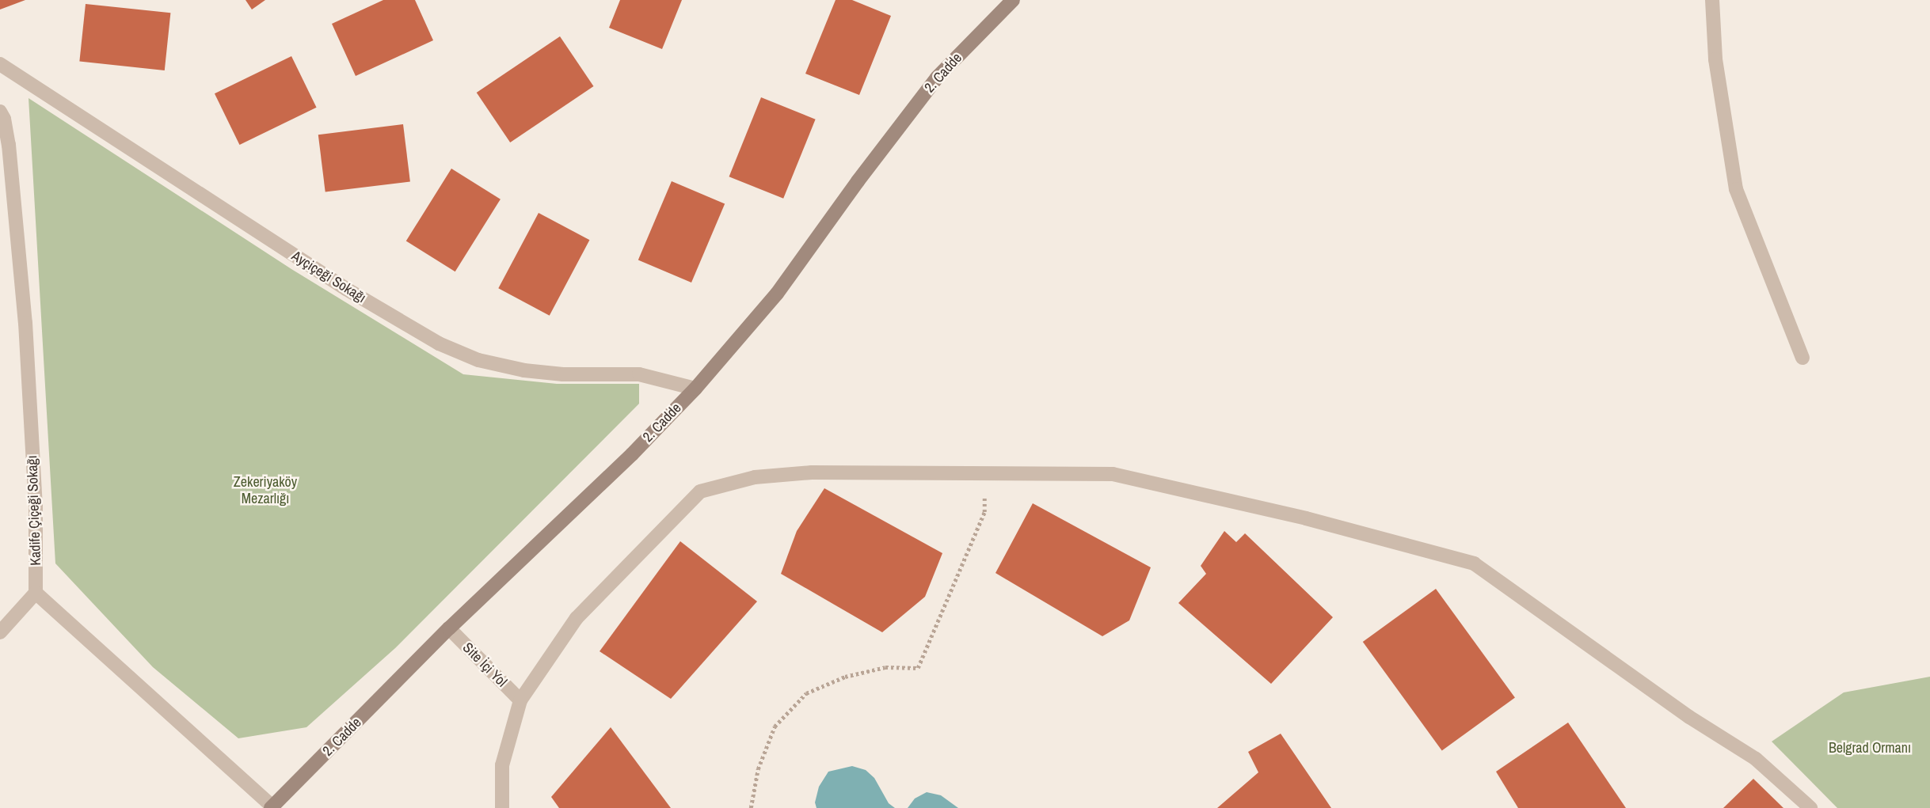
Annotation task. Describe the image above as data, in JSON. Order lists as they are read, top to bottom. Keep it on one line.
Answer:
{"streets":{"street":["2. Cadde","Ayçiçeği Sokağı","Kadife Çiçeği Sokağı","Site İçi Yol"]},"crossings":[["2. Cadde","Ayçiçeği Sokağı"],["2. Cadde","Site İçi Yol"]],"parks":["Zekeriyaköy Mezarlığı","Belgrad Ormanı"]}
